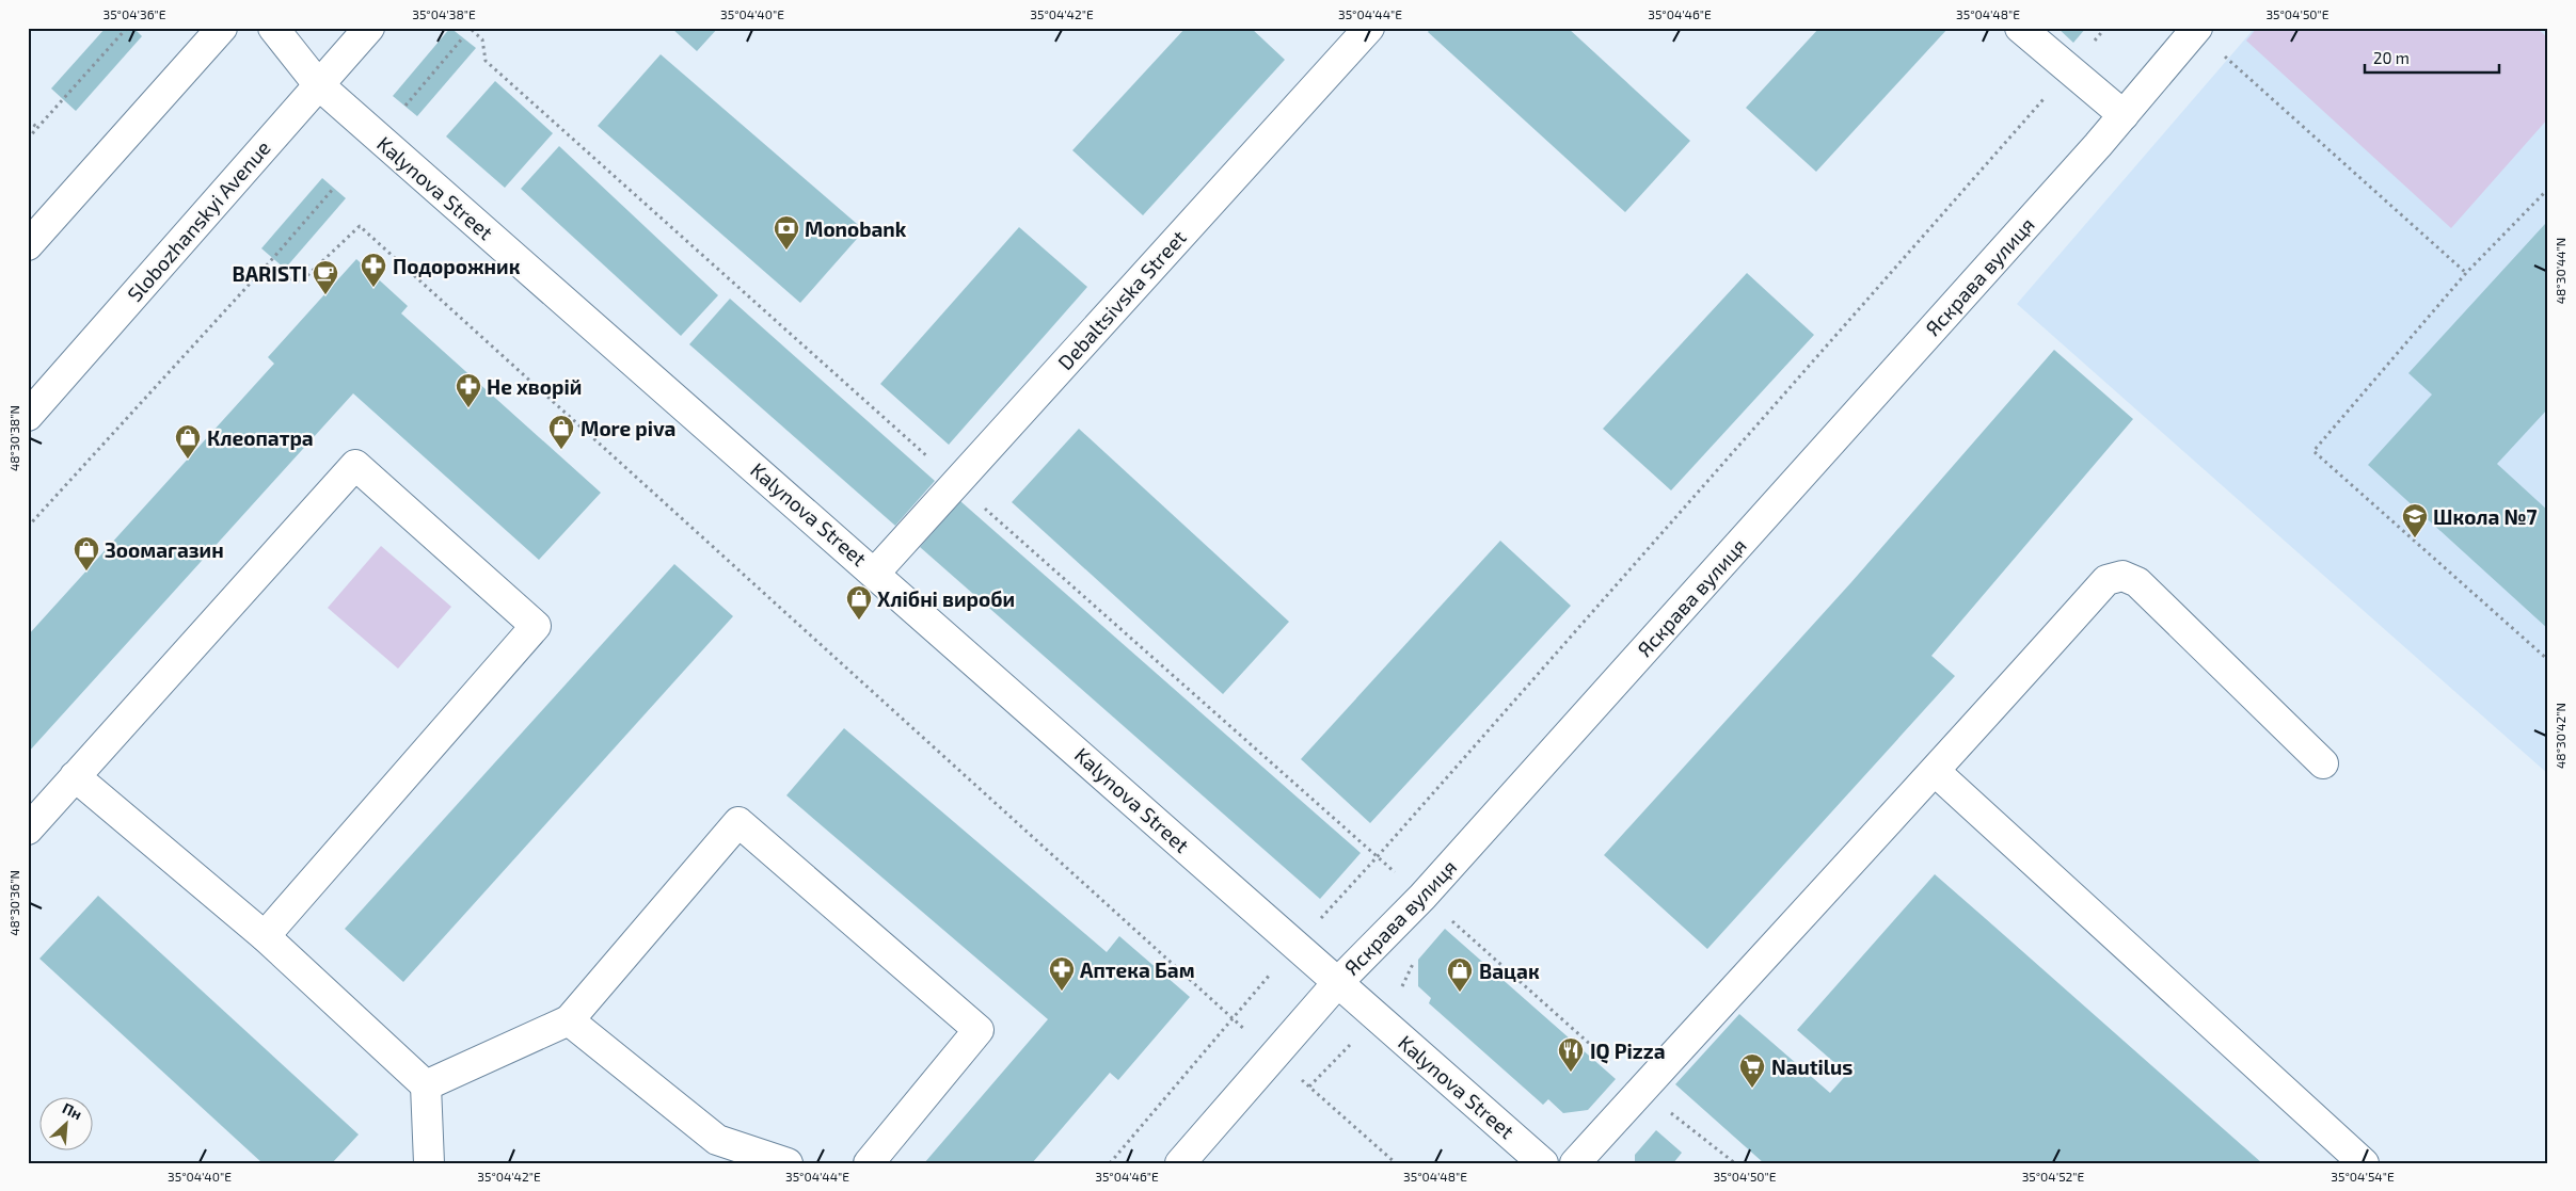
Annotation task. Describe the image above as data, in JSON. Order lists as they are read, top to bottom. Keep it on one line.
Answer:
{"streets":{"street":["Kalynova Street","Slobozhanskyi Avenue","Яскрава вулиця","Debaltsivska Street"]},"crossings":[["Kalynova Street","Slobozhanskyi Avenue"],["Kalynova Street","Яскрава вулиця"],["Kalynova Street","Debaltsivska Street"]],"places":{"bank":["Monobank"],"pharmacy":["Подорожник","Не хворій","Аптека Бам"],"cafe":["BARISTI"],"shop":["More piva","Клеопатра","Зоомагазин","Хлібні вироби","Вацак"],"school or university":["Школа №7"],"restaurant":["IQ Pizza"],"supermarket":["Nautilus"]},"scale_bar":"20 m","north":"top right","coordinates":["35°04'36\"E","35°04'38\"E","35°04'40\"E","35°04'42\"E","35°04'44\"E","35°04'46\"E","35°04'48\"E","35°04'50\"E","48°30'44\"N","48°30'38\"N","48°30'42\"N","48°30'36\"N","35°04'52\"E","35°04'54\"E"]}
